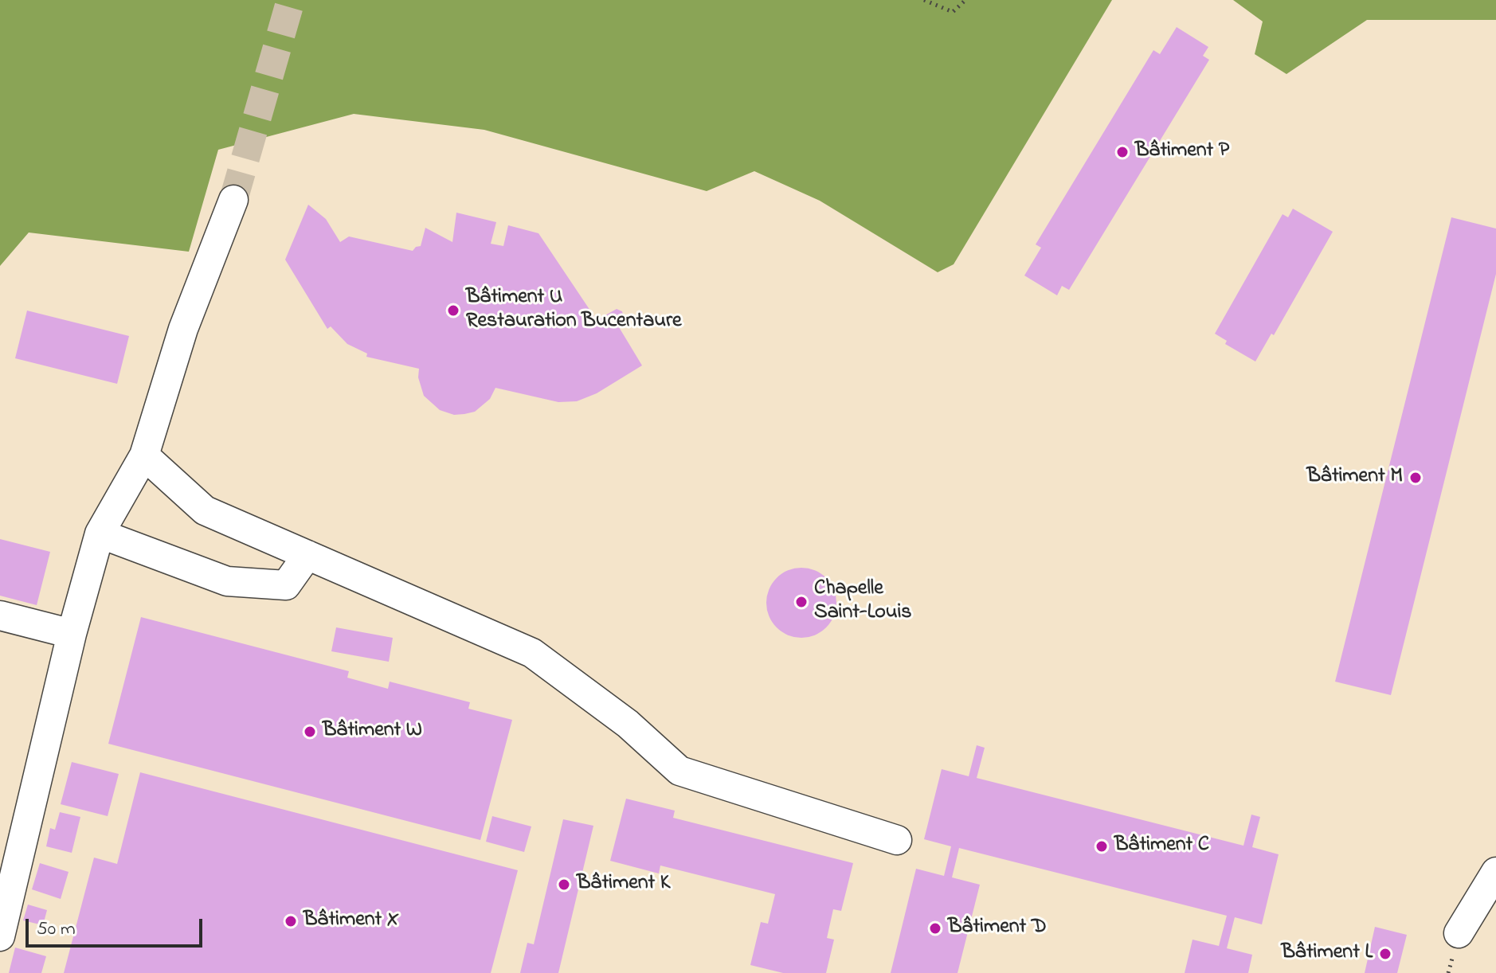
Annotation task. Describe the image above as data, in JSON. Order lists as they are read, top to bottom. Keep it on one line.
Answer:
{"places":["Bâtiment P","Bâtiment U Restauration Bucentaure","Bâtiment M","Chapelle Saint-Louis","Bâtiment W","Bâtiment C","Bâtiment K","Bâtiment X","Bâtiment D","Bâtiment L"],"scale_bar":"50 m"}
